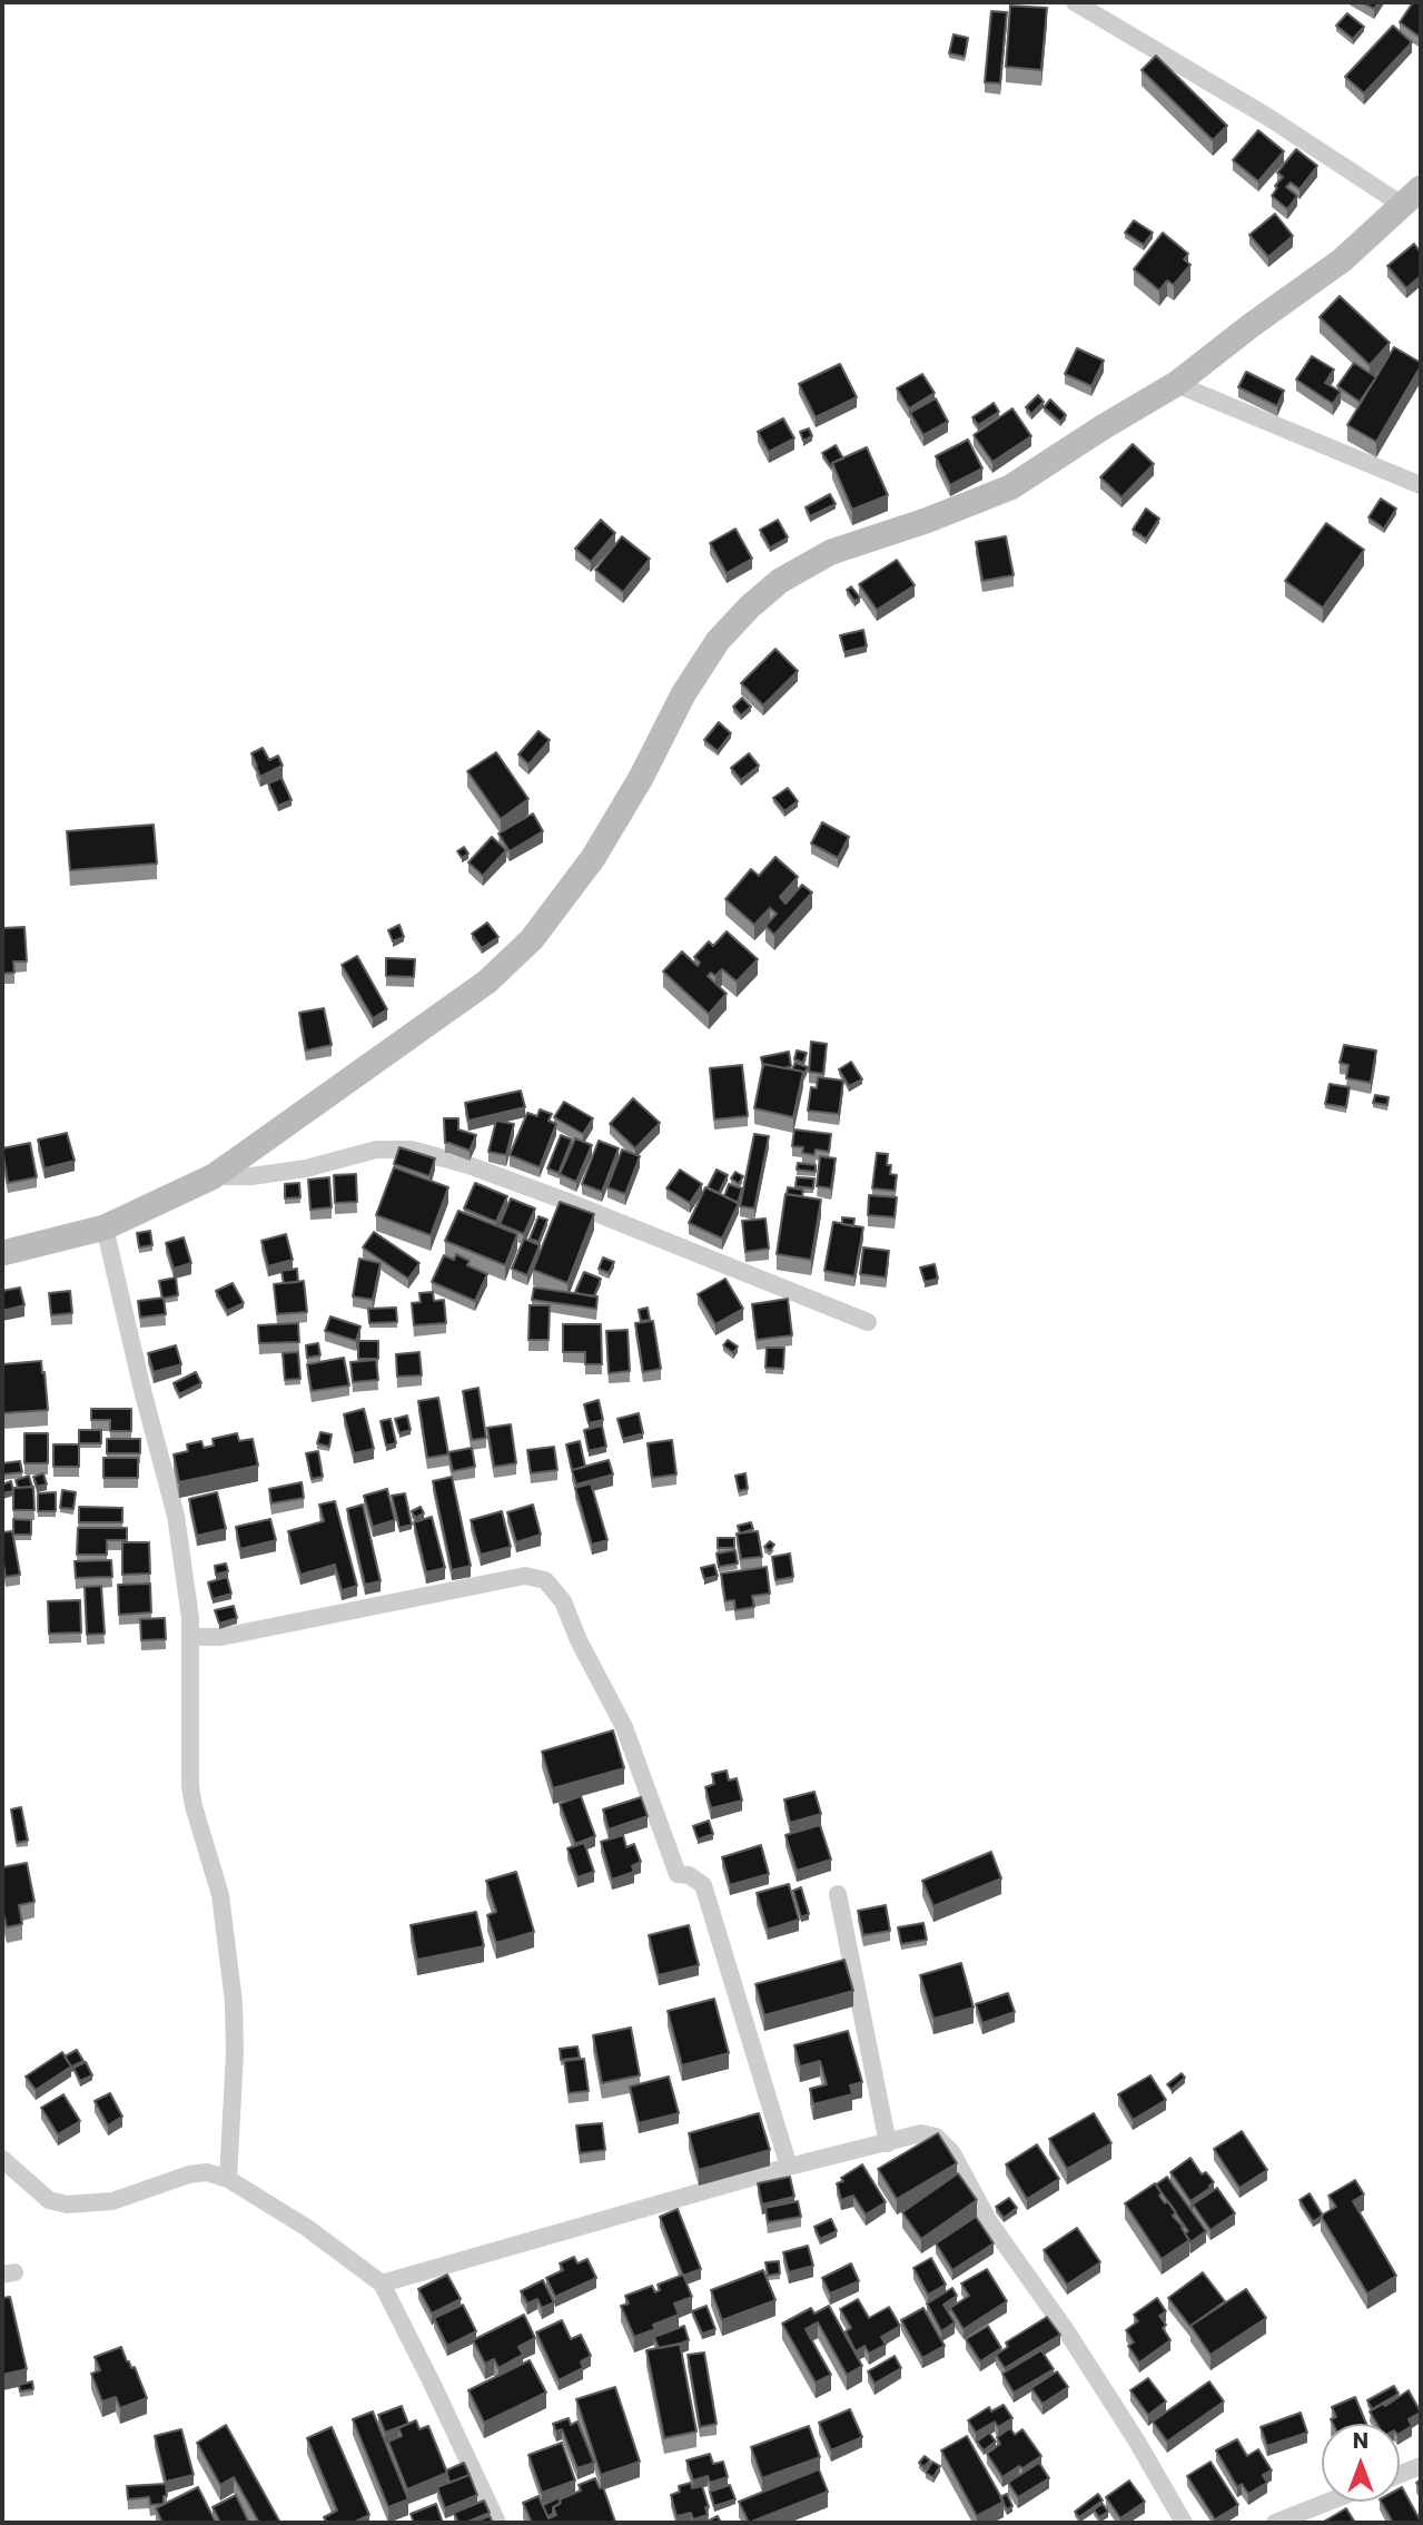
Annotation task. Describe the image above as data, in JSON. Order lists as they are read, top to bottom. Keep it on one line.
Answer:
{"north":"top"}
